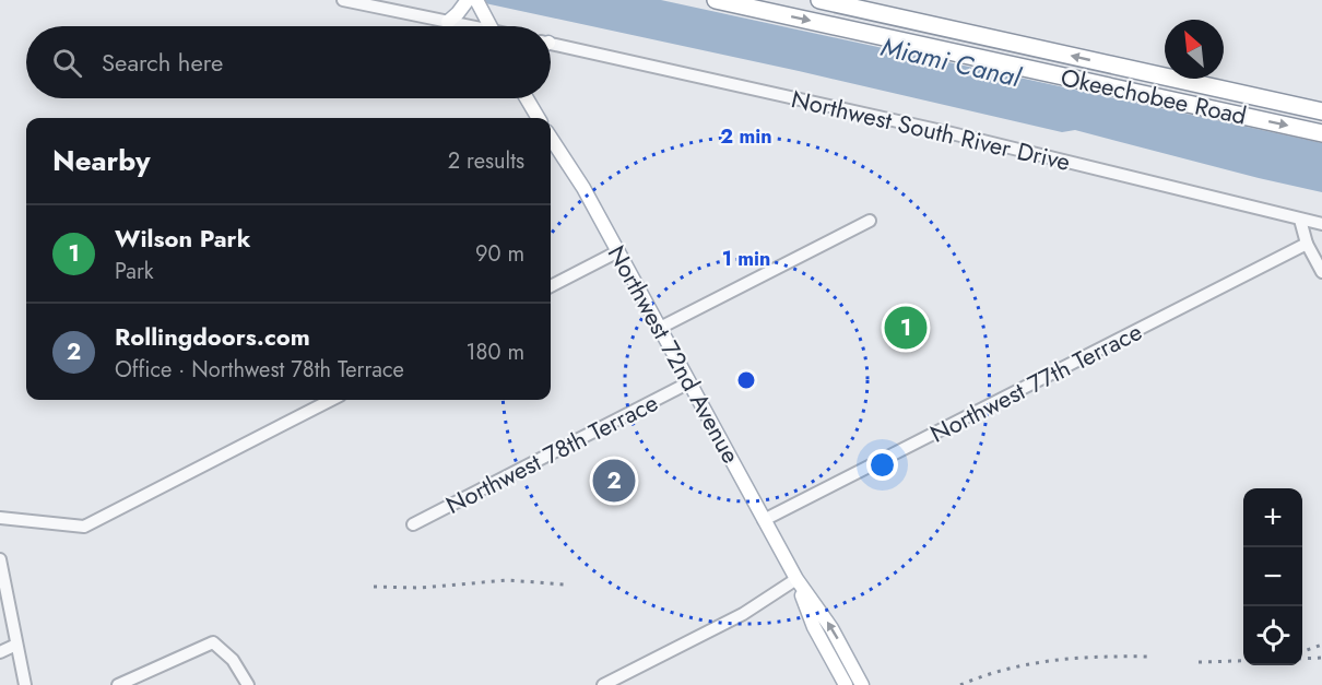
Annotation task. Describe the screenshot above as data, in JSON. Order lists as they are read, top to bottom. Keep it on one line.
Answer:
{"streets":{"highway":["Okeechobee Road"],"main road":["Northwest 72nd Avenue"],"street":["Northwest South River Drive","Northwest 77th Terrace","Northwest 78th Terrace"]},"crossings":[["Northwest 72nd Avenue","Northwest 77th Terrace"],["Northwest 72nd Avenue","Northwest 78th Terrace"]],"water":["Miami Canal"],"north":"top left","page":{"search":"Search here","heading":["Nearby","2 results"],"list":[{"mark":"1","name":"Wilson Park","note":"Park","value":"90 m"},{"mark":"2","name":"Rollingdoors.com","note":"Office · Northwest 78th Terrace","value":"180 m"}],"pins":["1","2"],"map_buttons":["+","−"]},"rings":["2 min","1 min"]}
